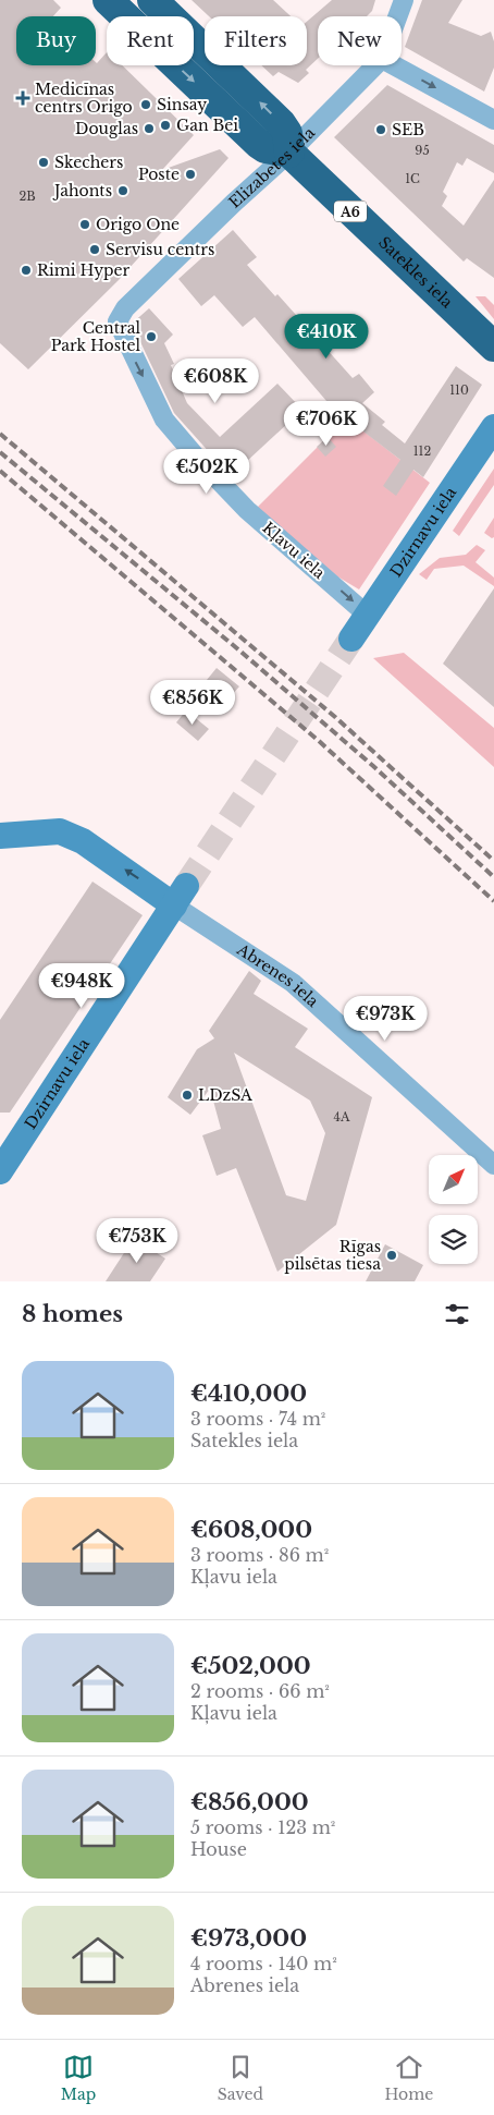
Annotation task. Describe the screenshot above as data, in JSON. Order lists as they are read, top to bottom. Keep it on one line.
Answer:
{"streets":{"highway":["A6","Satekles iela"],"street":["Elizabetes iela","Dzirnavu iela","Kļavu iela","Abrenes iela"]},"crossings":[["Elizabetes iela","Satekles iela"],["Elizabetes iela","Kļavu iela"],["Dzirnavu iela","Kļavu iela"],["Dzirnavu iela","Abrenes iela"]],"one_way":["Kļavu iela"],"places":{"health":["Medicīnas centrs Origo"],"other":["Sinsay","Gan Bei","Douglas","SEB","Skechers","Poste","Jahonts","Origo One","Servisu centrs","Rimi Hyper","Central Park Hostel","LDzSA","Rīgas pilsētas tiesa"]},"house_numbers":["95","1C","2B","110","112","4A"],"north":"top right","page":{"chip":["Buy","Rent","Filters","New"],"price":["€410K","€608K","€706K","€502K","€856K","€948K","€973K","€753K"],"heading":"8 homes","list":[{"name":"€410,000","note":"3 rooms · 74 m² · Satekles iela"},{"name":"€608,000","note":"3 rooms · 86 m² · Kļavu iela"},{"name":"€502,000","note":"2 rooms · 66 m² · Kļavu iela"},{"name":"€856,000","note":"5 rooms · 123 m² · House"},{"name":"€973,000","note":"4 rooms · 140 m² · Abrenes iela"}],"tabs":["Map","Saved","Home"]}}
